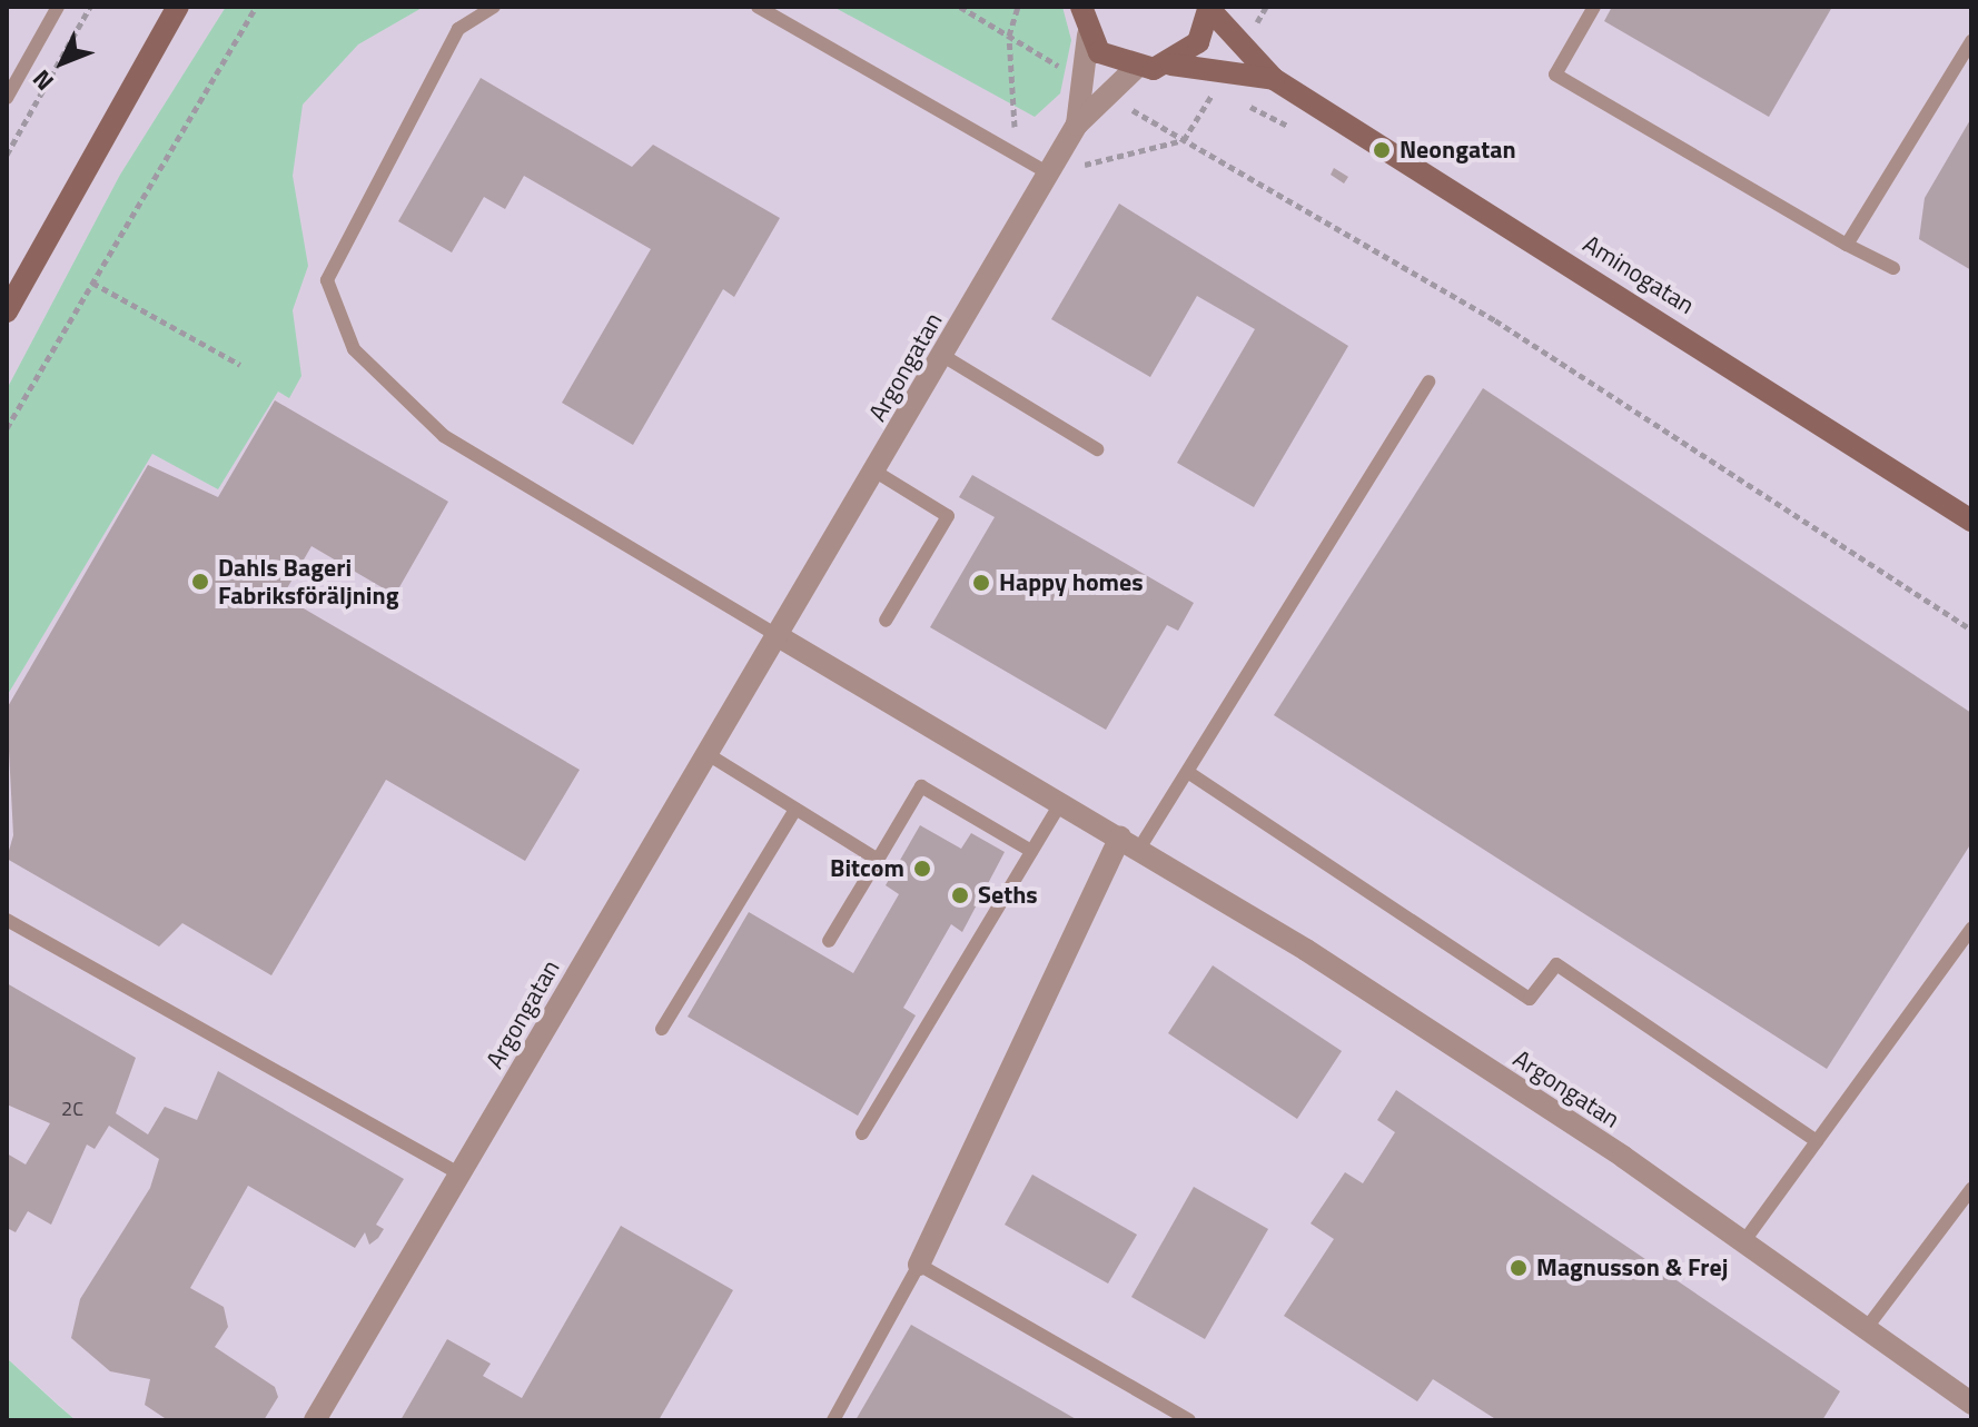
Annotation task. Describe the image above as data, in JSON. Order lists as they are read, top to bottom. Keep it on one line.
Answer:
{"streets":{"street":["Aminogatan","Argongatan"]},"crossings":[["Aminogatan","Argongatan"]],"places":["Neongatan","Dahls Bageri Fabriksföräljning","Happy homes","Bitcom","Seths","Magnusson & Frej"],"house_numbers":["2C"],"north":"bottom left"}
